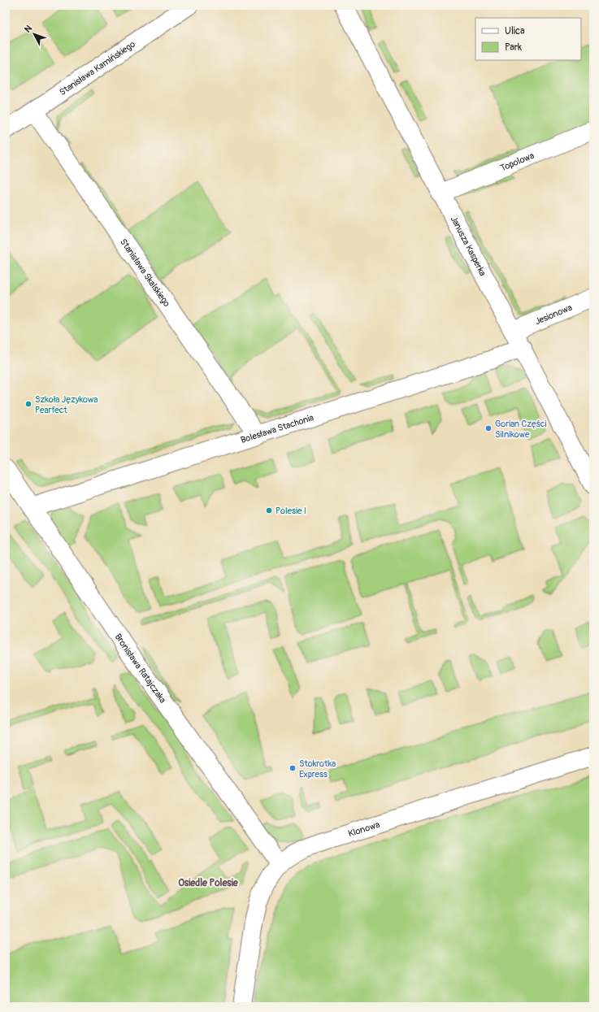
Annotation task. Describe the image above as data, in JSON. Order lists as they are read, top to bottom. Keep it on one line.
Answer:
{"streets":{"street":["Stanisława Kamińskiego","Topolowa","Janusza Kasperka","Stanisława Skalskiego","Jesionowa","Bolesława Stachonia","Bronisława Ratajczaka","Klonowa"]},"crossings":[["Stanisława Kamińskiego","Stanisława Skalskiego"],["Topolowa","Janusza Kasperka"],["Janusza Kasperka","Jesionowa"],["Janusza Kasperka","Bolesława Stachonia"],["Stanisława Skalskiego","Bolesława Stachonia"],["Bolesława Stachonia","Bronisława Ratajczaka"],["Bronisława Ratajczaka","Klonowa"]],"districts":["Osiedle Polesie"],"places":["Szkoła Językowa Pearfect","Gorian Części Silnikowe","Polesie I","Stokrotka Express"],"legend":["Ulica","Park"],"north":"top left"}
